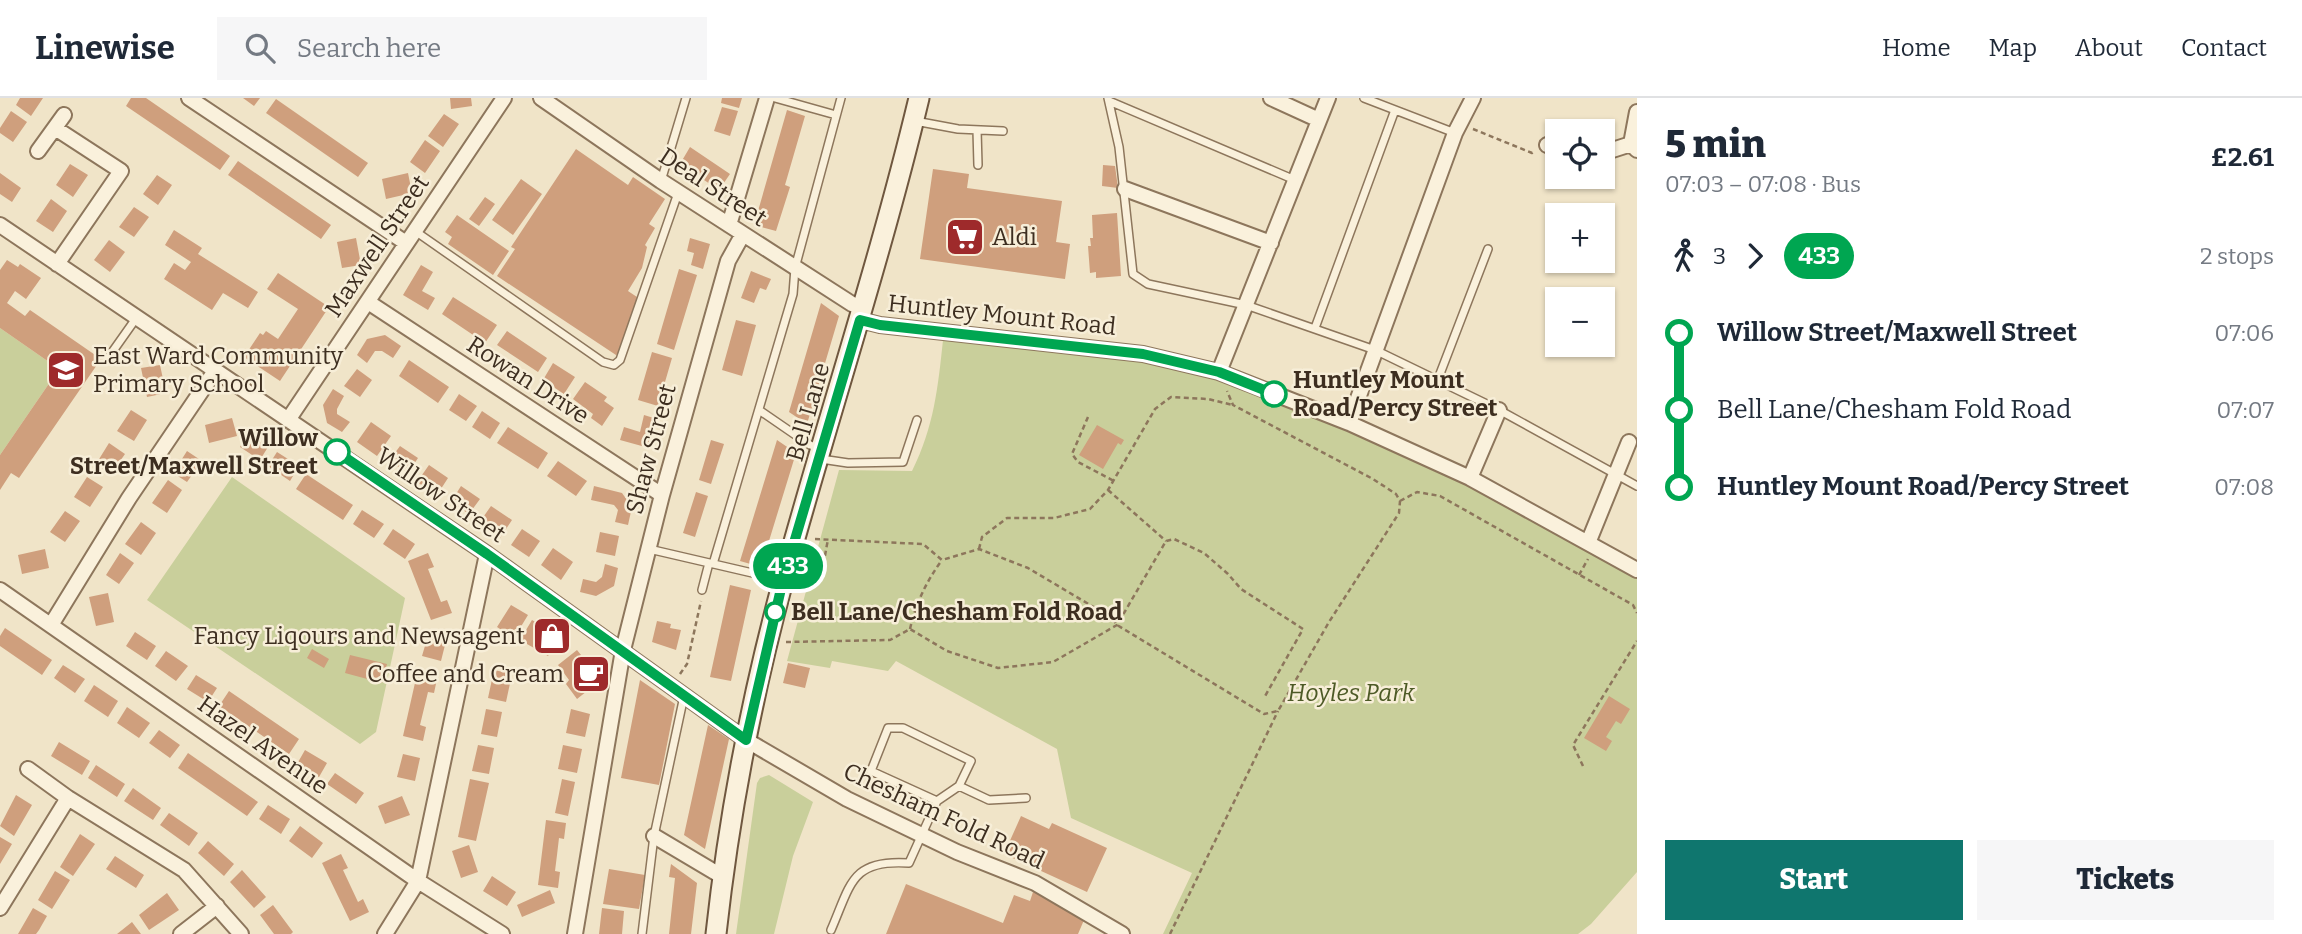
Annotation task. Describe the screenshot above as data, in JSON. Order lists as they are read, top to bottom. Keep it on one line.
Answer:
{"streets":{"main road":["Bell Lane"],"street":["Deal Street","Maxwell Street","Huntley Mount Road","Rowan Drive","Shaw Street","Willow Street","Hazel Avenue","Chesham Fold Road"]},"crossings":[["Deal Street","Huntley Mount Road"],["Deal Street","Bell Lane"],["Deal Street","Shaw Street"],["Maxwell Street","Rowan Drive"],["Maxwell Street","Willow Street"],["Huntley Mount Road","Bell Lane"],["Rowan Drive","Shaw Street"],["Bell Lane","Willow Street"],["Bell Lane","Chesham Fold Road"],["Shaw Street","Willow Street"],["Willow Street","Chesham Fold Road"]],"parks":["Hoyles Park"],"places":{"supermarket":["Aldi"],"school or university":["East Ward Community Primary School"],"other":["Huntley Mount Road/Percy Street","Willow Street/Maxwell Street","Bell Lane/Chesham Fold Road"],"shop":["Fancy Liqours and Newsagent"],"cafe":["Coffee and Cream"]},"lines":["bus line 433"],"page":{"header":"Linewise","search":"Search here","nav":["Home","Map","About","Contact"],"on_map":"433","heading":["5 min","07:03 – 07:08 · Bus","£2.61"],"map_buttons":["+","−"],"legs":["3","433","2 stops"],"list":[{"name":"Willow Street/Maxwell Street","value":"07:06"},{"name":"Bell Lane/Chesham Fold Road","value":"07:07"},{"name":"Huntley Mount Road/Percy Street","value":"07:08"}],"buttons":["Start","Tickets"]}}
